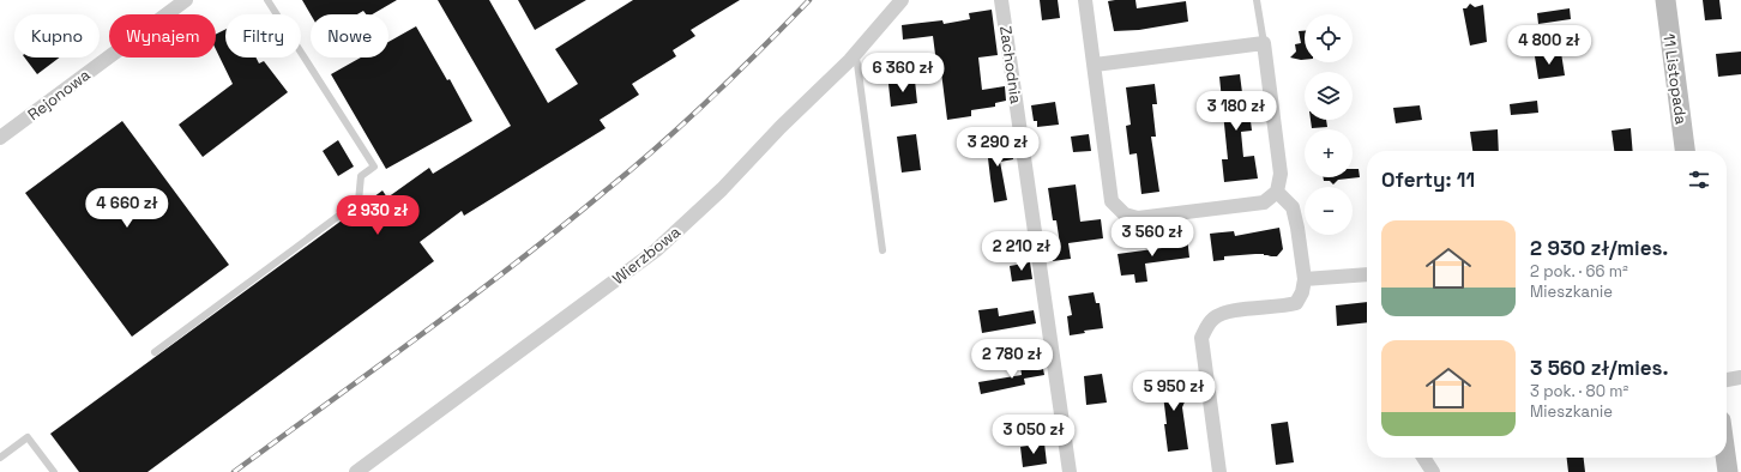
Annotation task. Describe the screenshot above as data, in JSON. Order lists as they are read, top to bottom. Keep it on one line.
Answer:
{"streets":{"main road":["11 Listopada"],"street":["Zachodnia","Rejonowa","Wierzbowa"]},"page":{"map_buttons":["+","−"],"chip":["Kupno","Wynajem","Filtry","Nowe"],"price":["4 800 zł","6 360 zł","3 180 zł","3 290 zł","4 660 zł","2 930 zł","3 560 zł","2 210 zł","2 780 zł","5 950 zł","3 050 zł"],"heading":"Oferty: 11","list":[{"name":"2 930 zł/mies.","note":"2 pok. · 66 m² · Mieszkanie"},{"name":"3 560 zł/mies.","note":"3 pok. · 80 m² · Mieszkanie"}]}}
